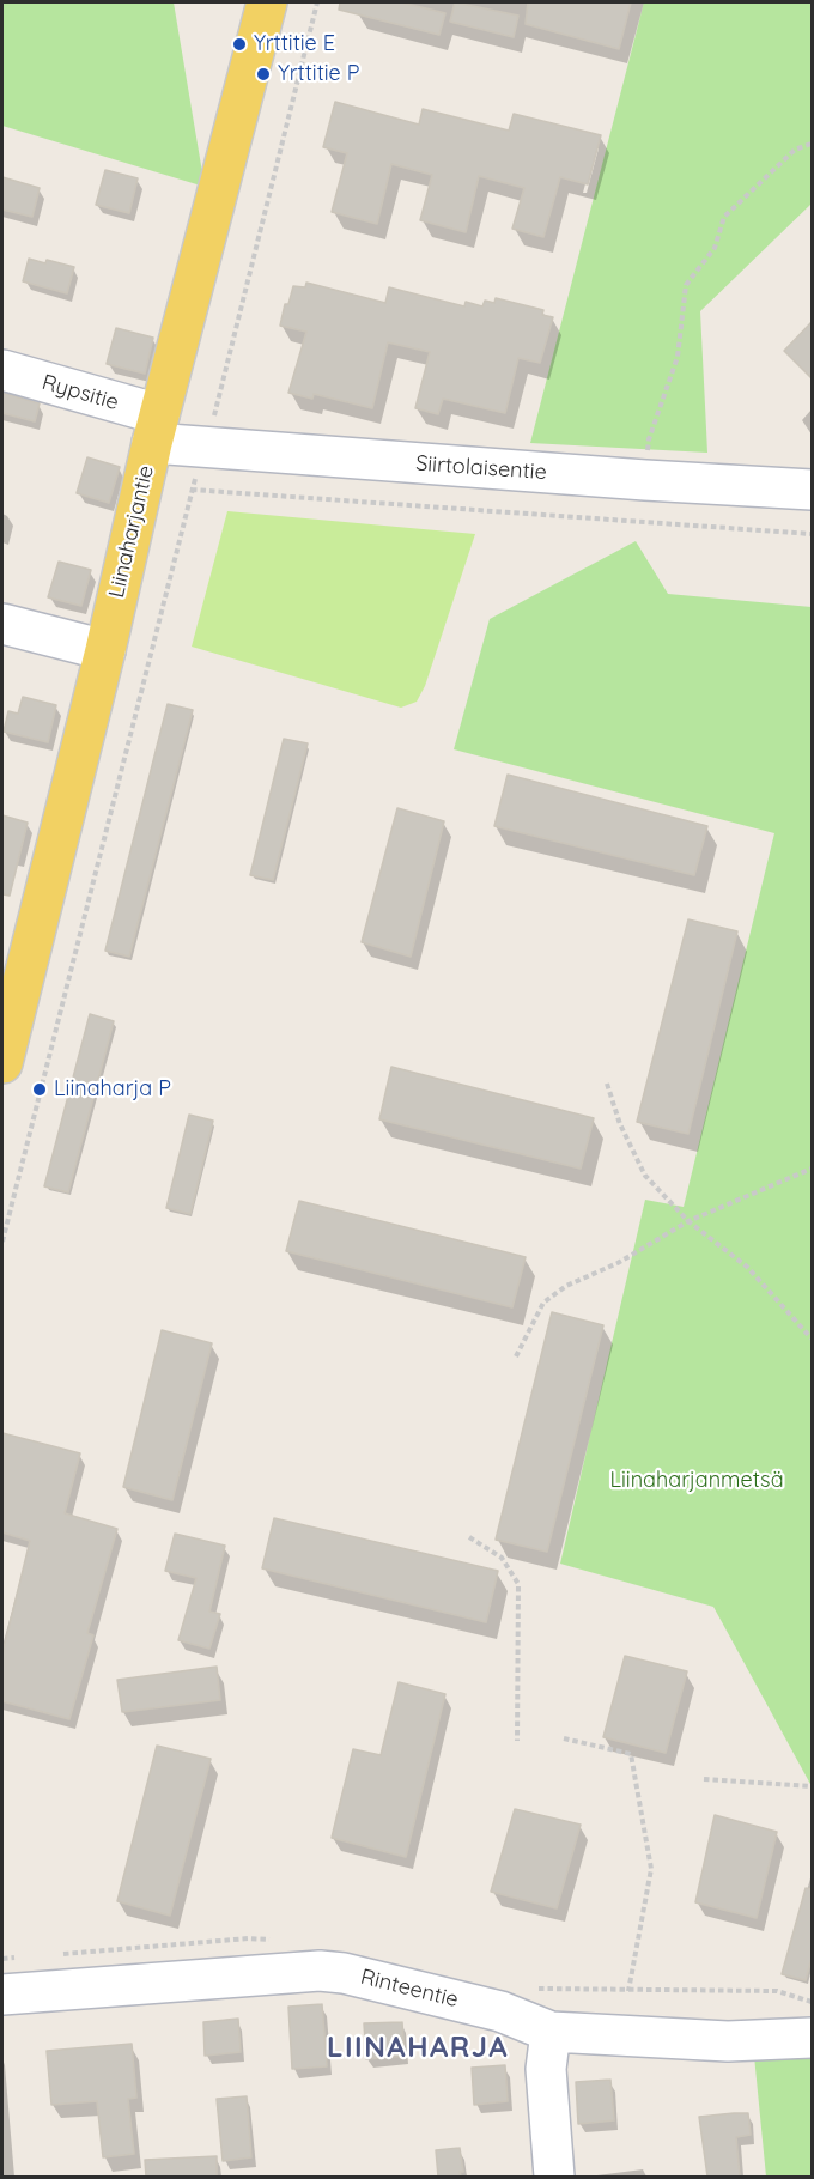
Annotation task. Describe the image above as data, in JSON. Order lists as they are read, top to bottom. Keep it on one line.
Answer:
{"streets":{"main road":["Liinaharjantie"],"street":["Rypsitie","Siirtolaisentie","Rinteentie"]},"crossings":[["Rypsitie","Siirtolaisentie"],["Rypsitie","Liinaharjantie"],["Siirtolaisentie","Liinaharjantie"]],"districts":["LIINAHARJA"],"parks":["Liinaharjanmetsä"],"places":["Yrttitie E","Yrttitie P","Liinaharja P"]}
